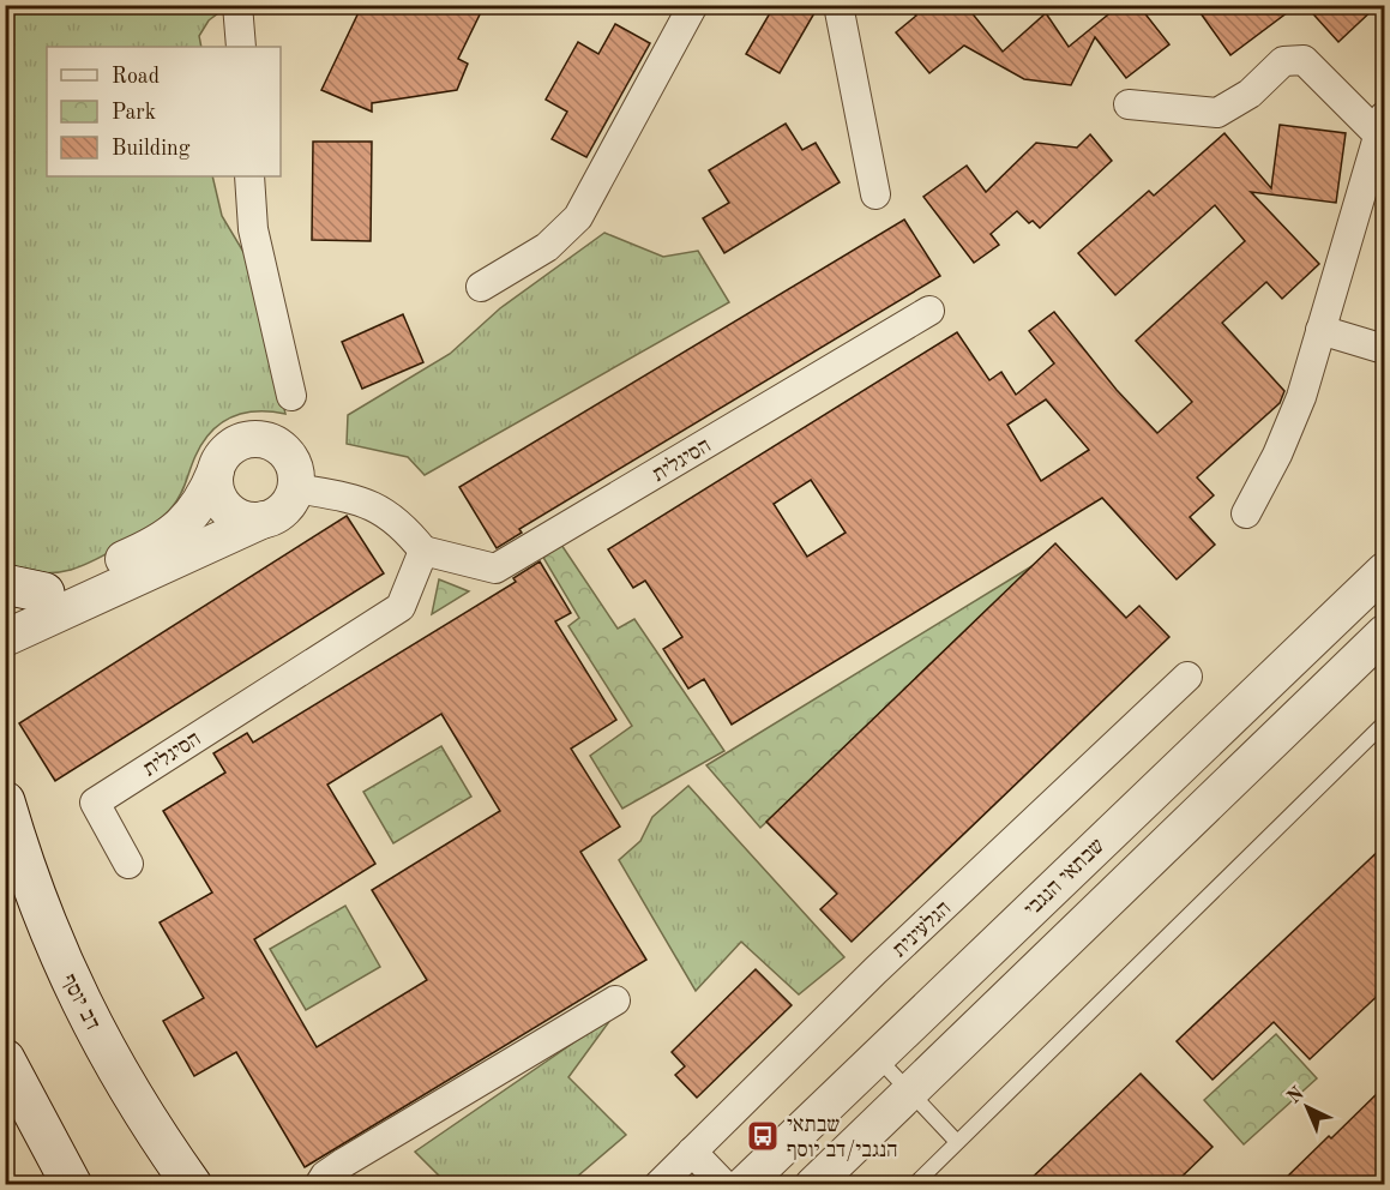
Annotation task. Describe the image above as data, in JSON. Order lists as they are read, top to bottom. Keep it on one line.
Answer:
{"streets":{"main road":["דב יוסף"],"street":["הסיגלית","שבתאי הנגבי","הגלעינית"]},"places":{"bus stop":["שבתאי הנגבי/דב יוסף"]},"legend":["Road","Park","Building"],"north":"top left"}
